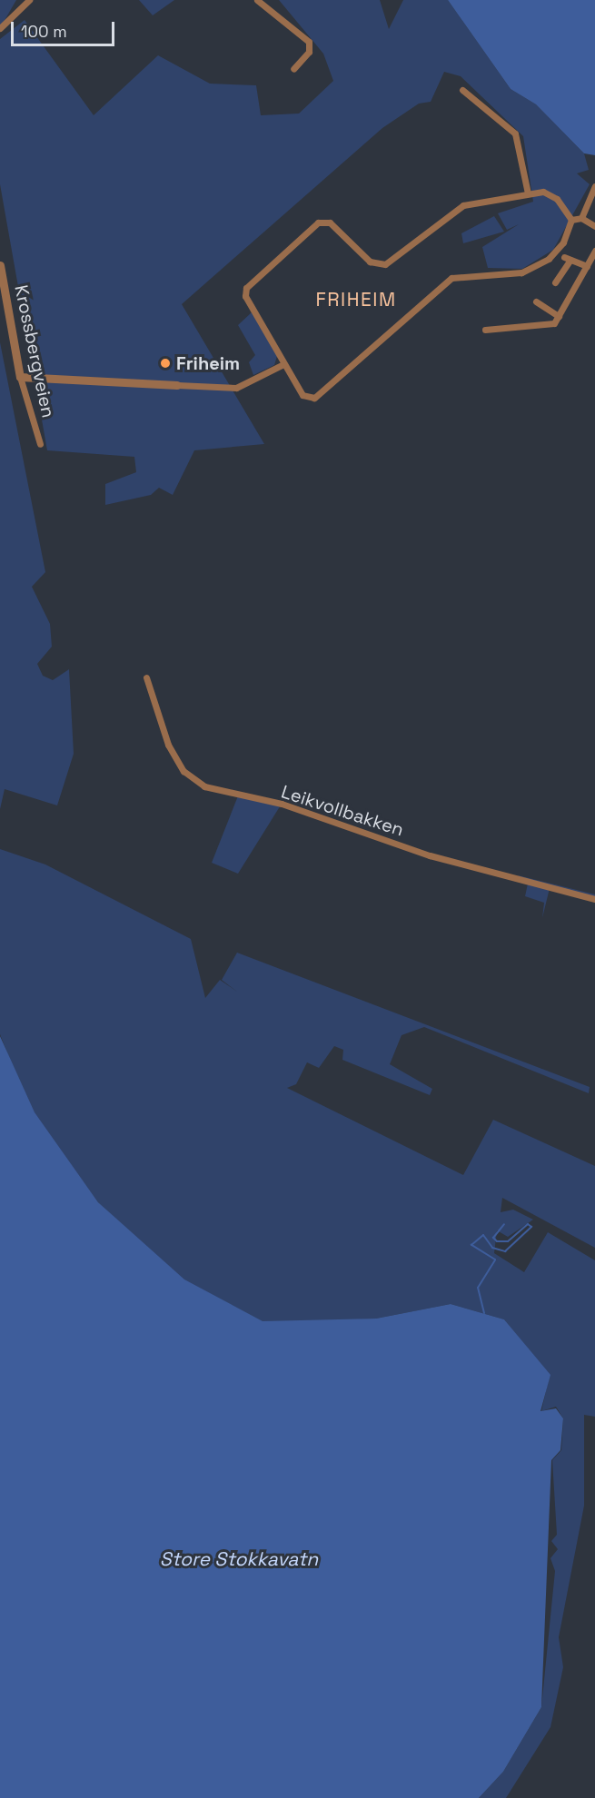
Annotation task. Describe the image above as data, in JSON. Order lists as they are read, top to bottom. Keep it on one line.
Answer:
{"streets":{"street":["Krossbergveien","Leikvollbakken"]},"districts":["FRIHEIM"],"water":["Store Stokkavatn"],"places":["Friheim"],"scale_bar":"100 m"}
